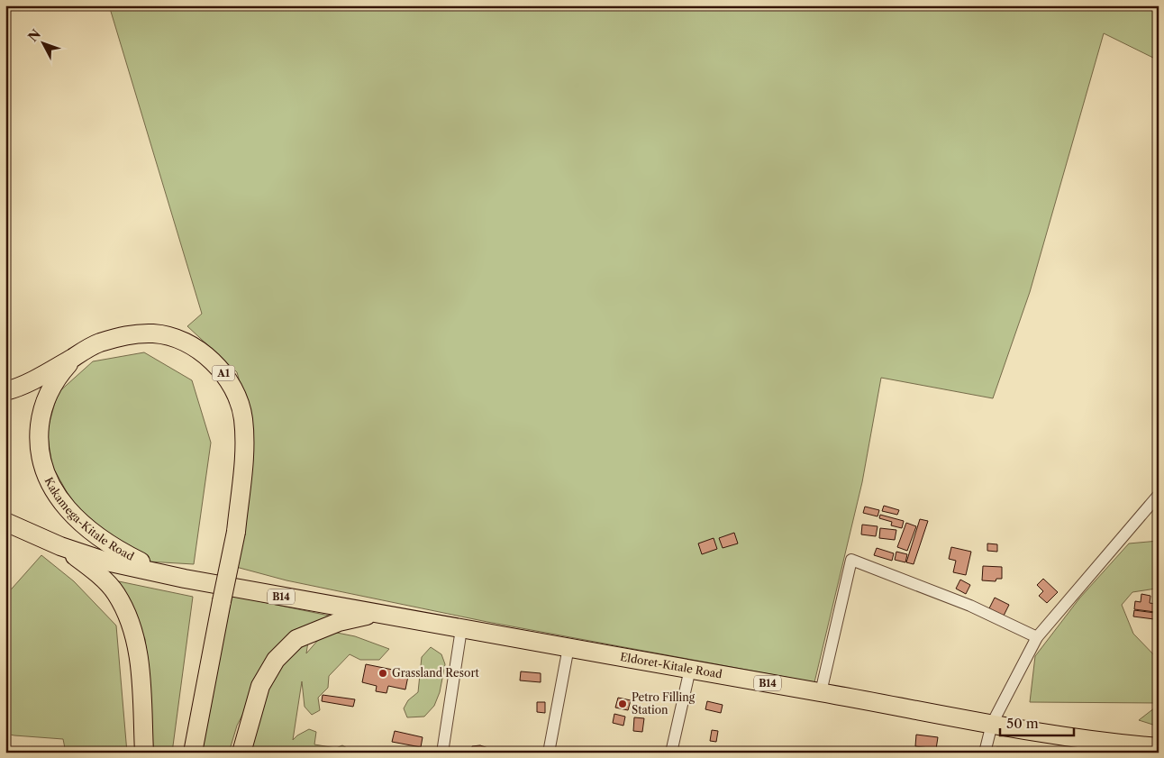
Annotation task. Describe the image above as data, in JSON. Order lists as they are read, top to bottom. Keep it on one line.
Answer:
{"streets":{"highway":["A1","Kakamega-Kitale Road","B14","Eldoret-Kitale Road"]},"crossings":[["Kakamega-Kitale Road","Eldoret-Kitale Road"]],"places":["Grassland Resort","Petro Filling Station"],"scale_bar":"50 m","north":"top left"}
